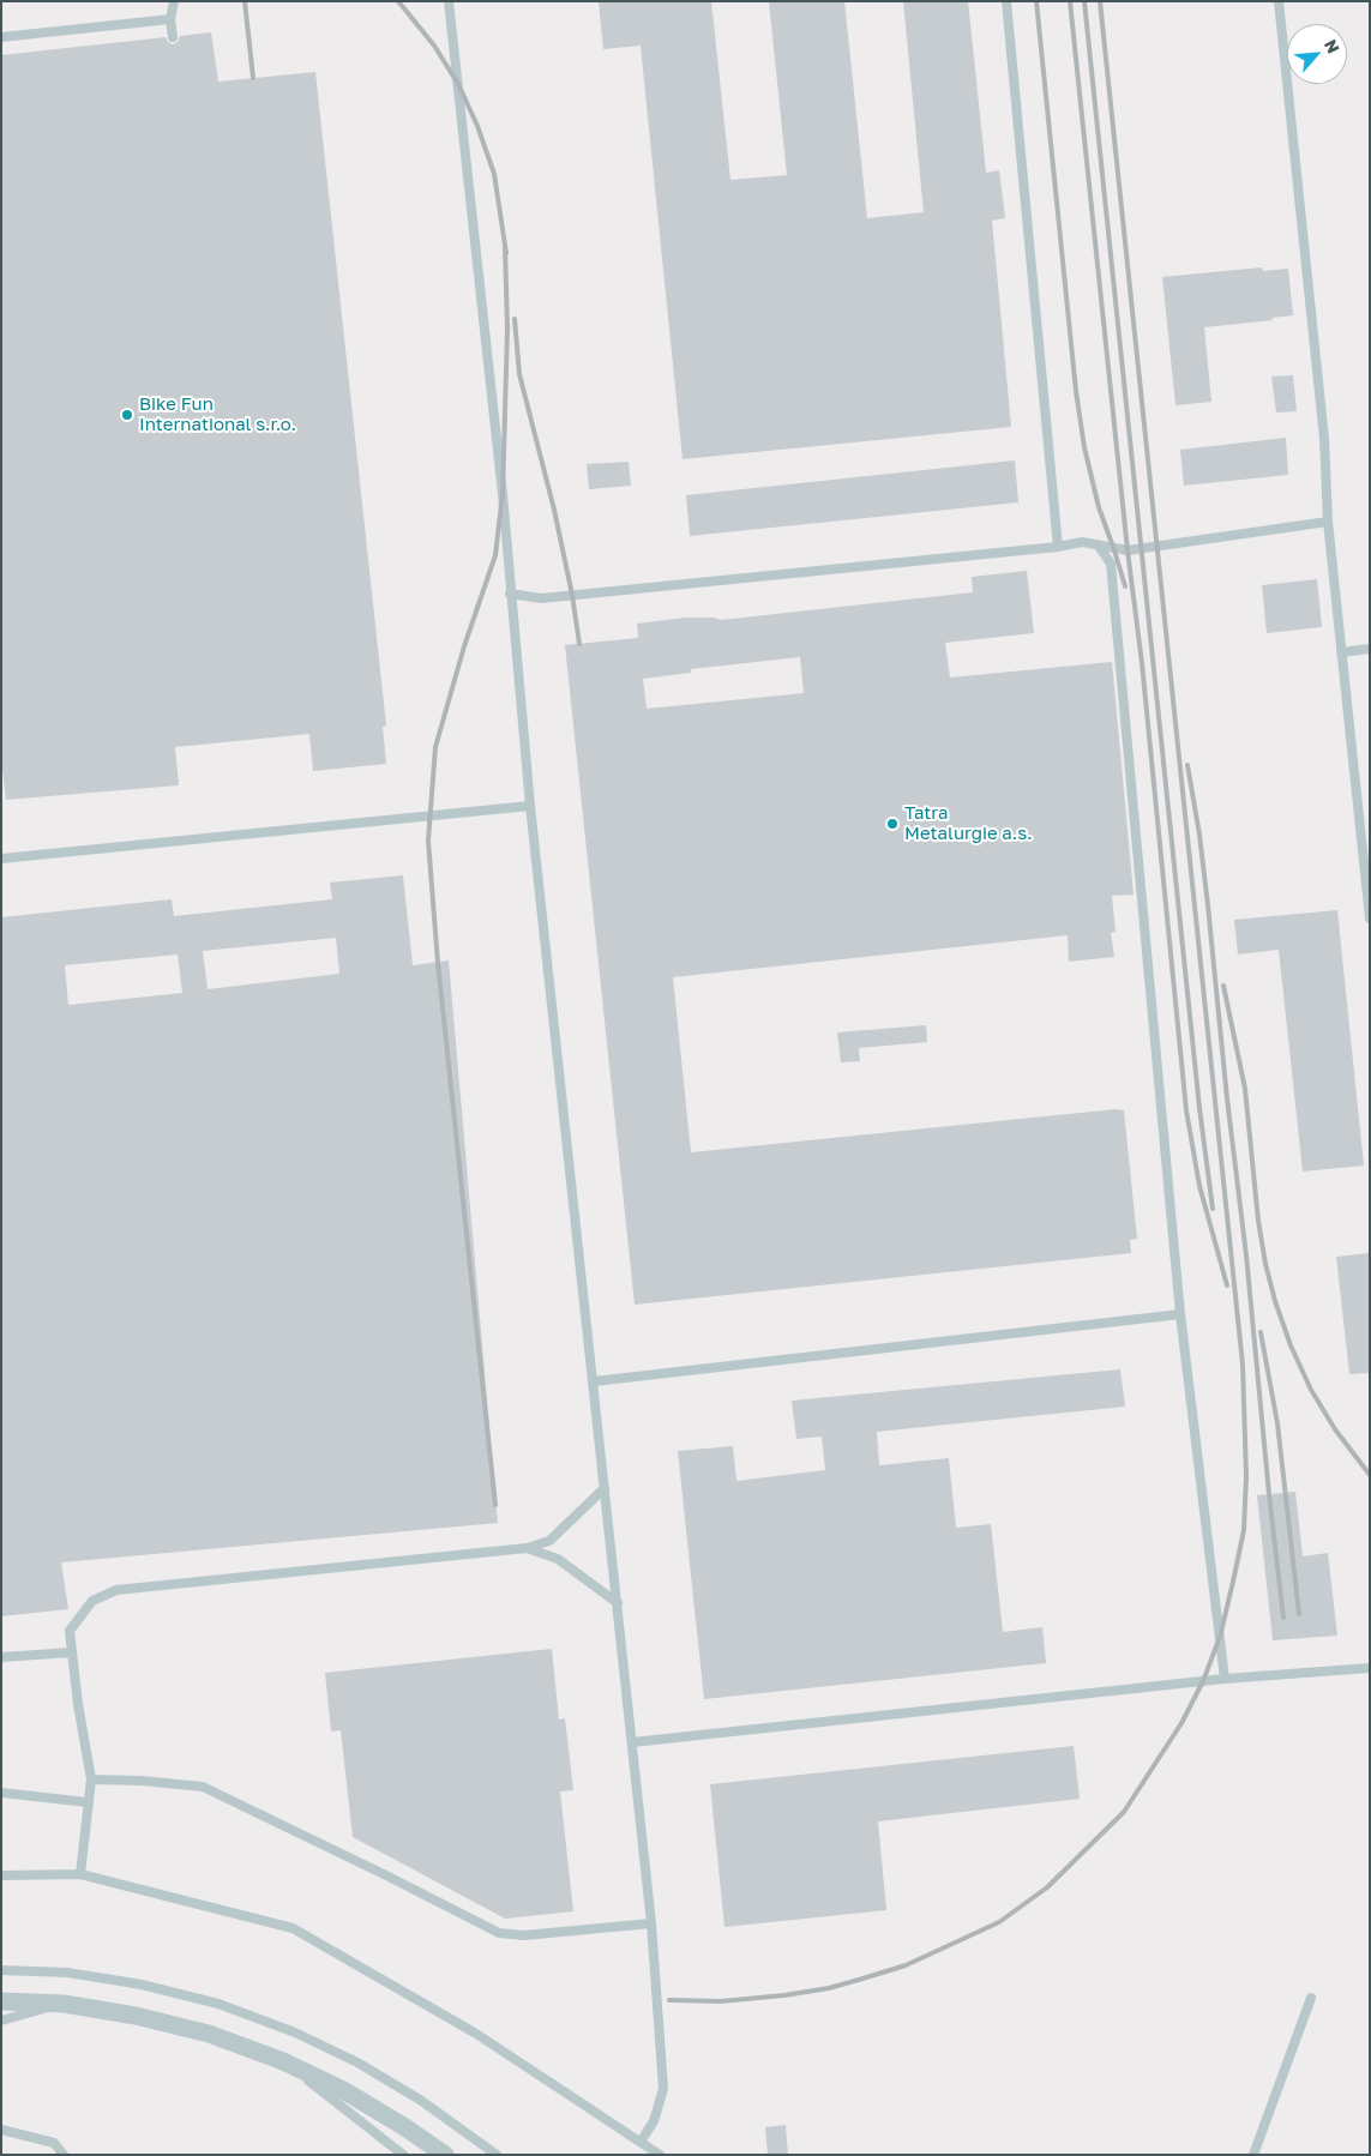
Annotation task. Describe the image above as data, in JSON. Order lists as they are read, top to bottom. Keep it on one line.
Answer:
{"places":["Bike Fun International s.r.o.","Tatra Metalurgie a.s."],"north":"top right"}
